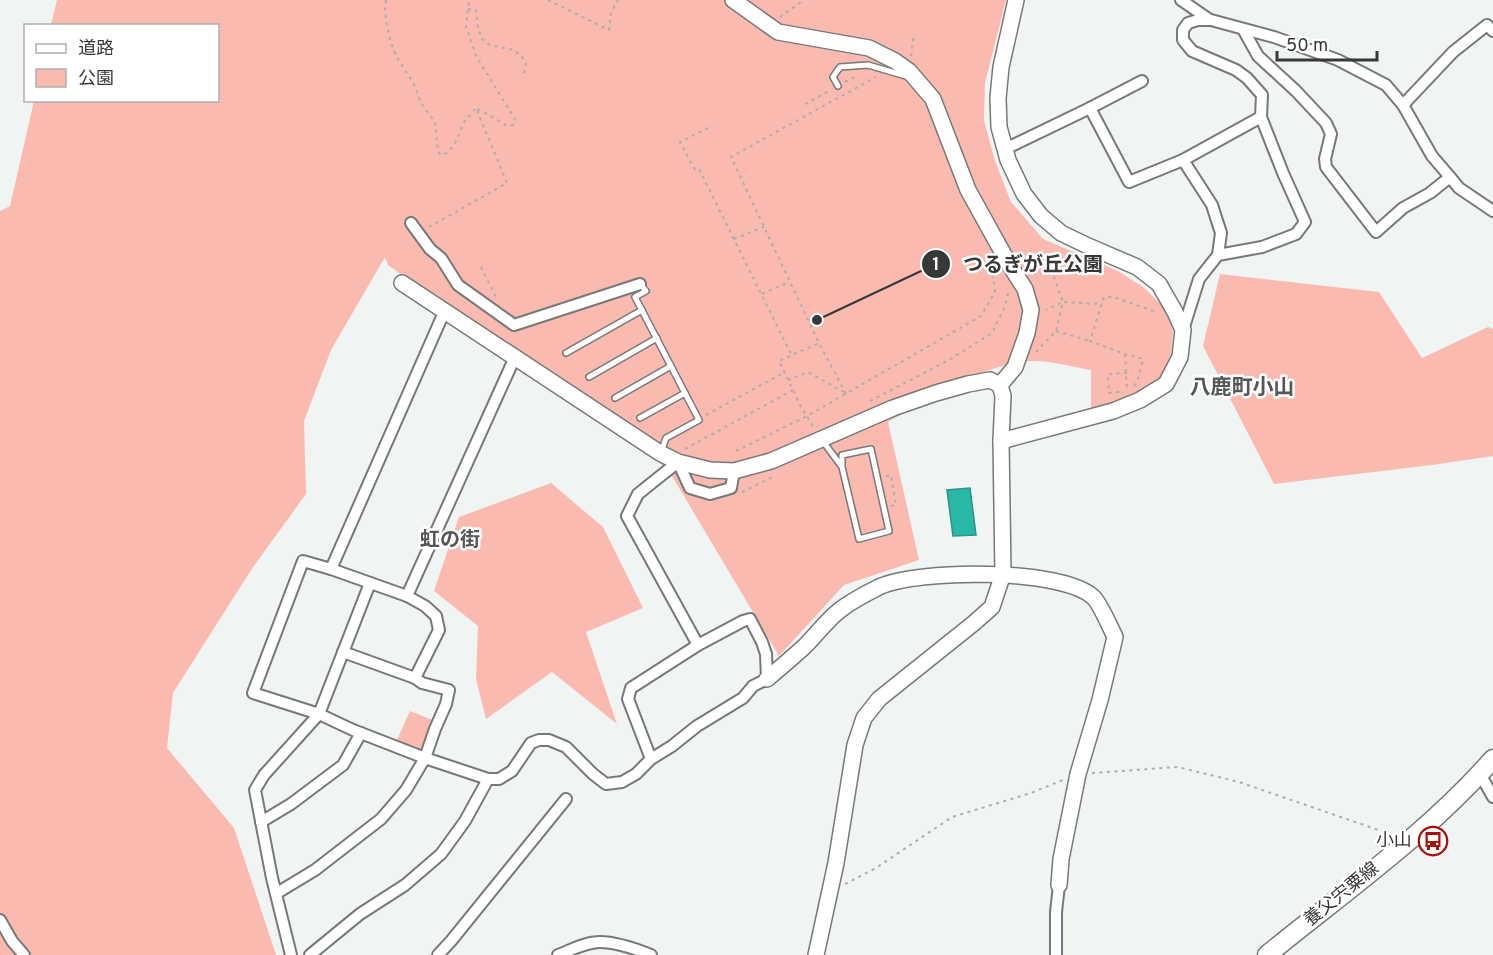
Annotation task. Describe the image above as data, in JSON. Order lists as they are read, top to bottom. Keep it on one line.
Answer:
{"streets":{"main road":["養父宍粟線"]},"districts":["八鹿町小山","虹の街"],"places":{"other":["つるぎが丘公園"],"bus stop":["小山"]},"legend":["道路","公園"],"scale_bar":"50 m"}
